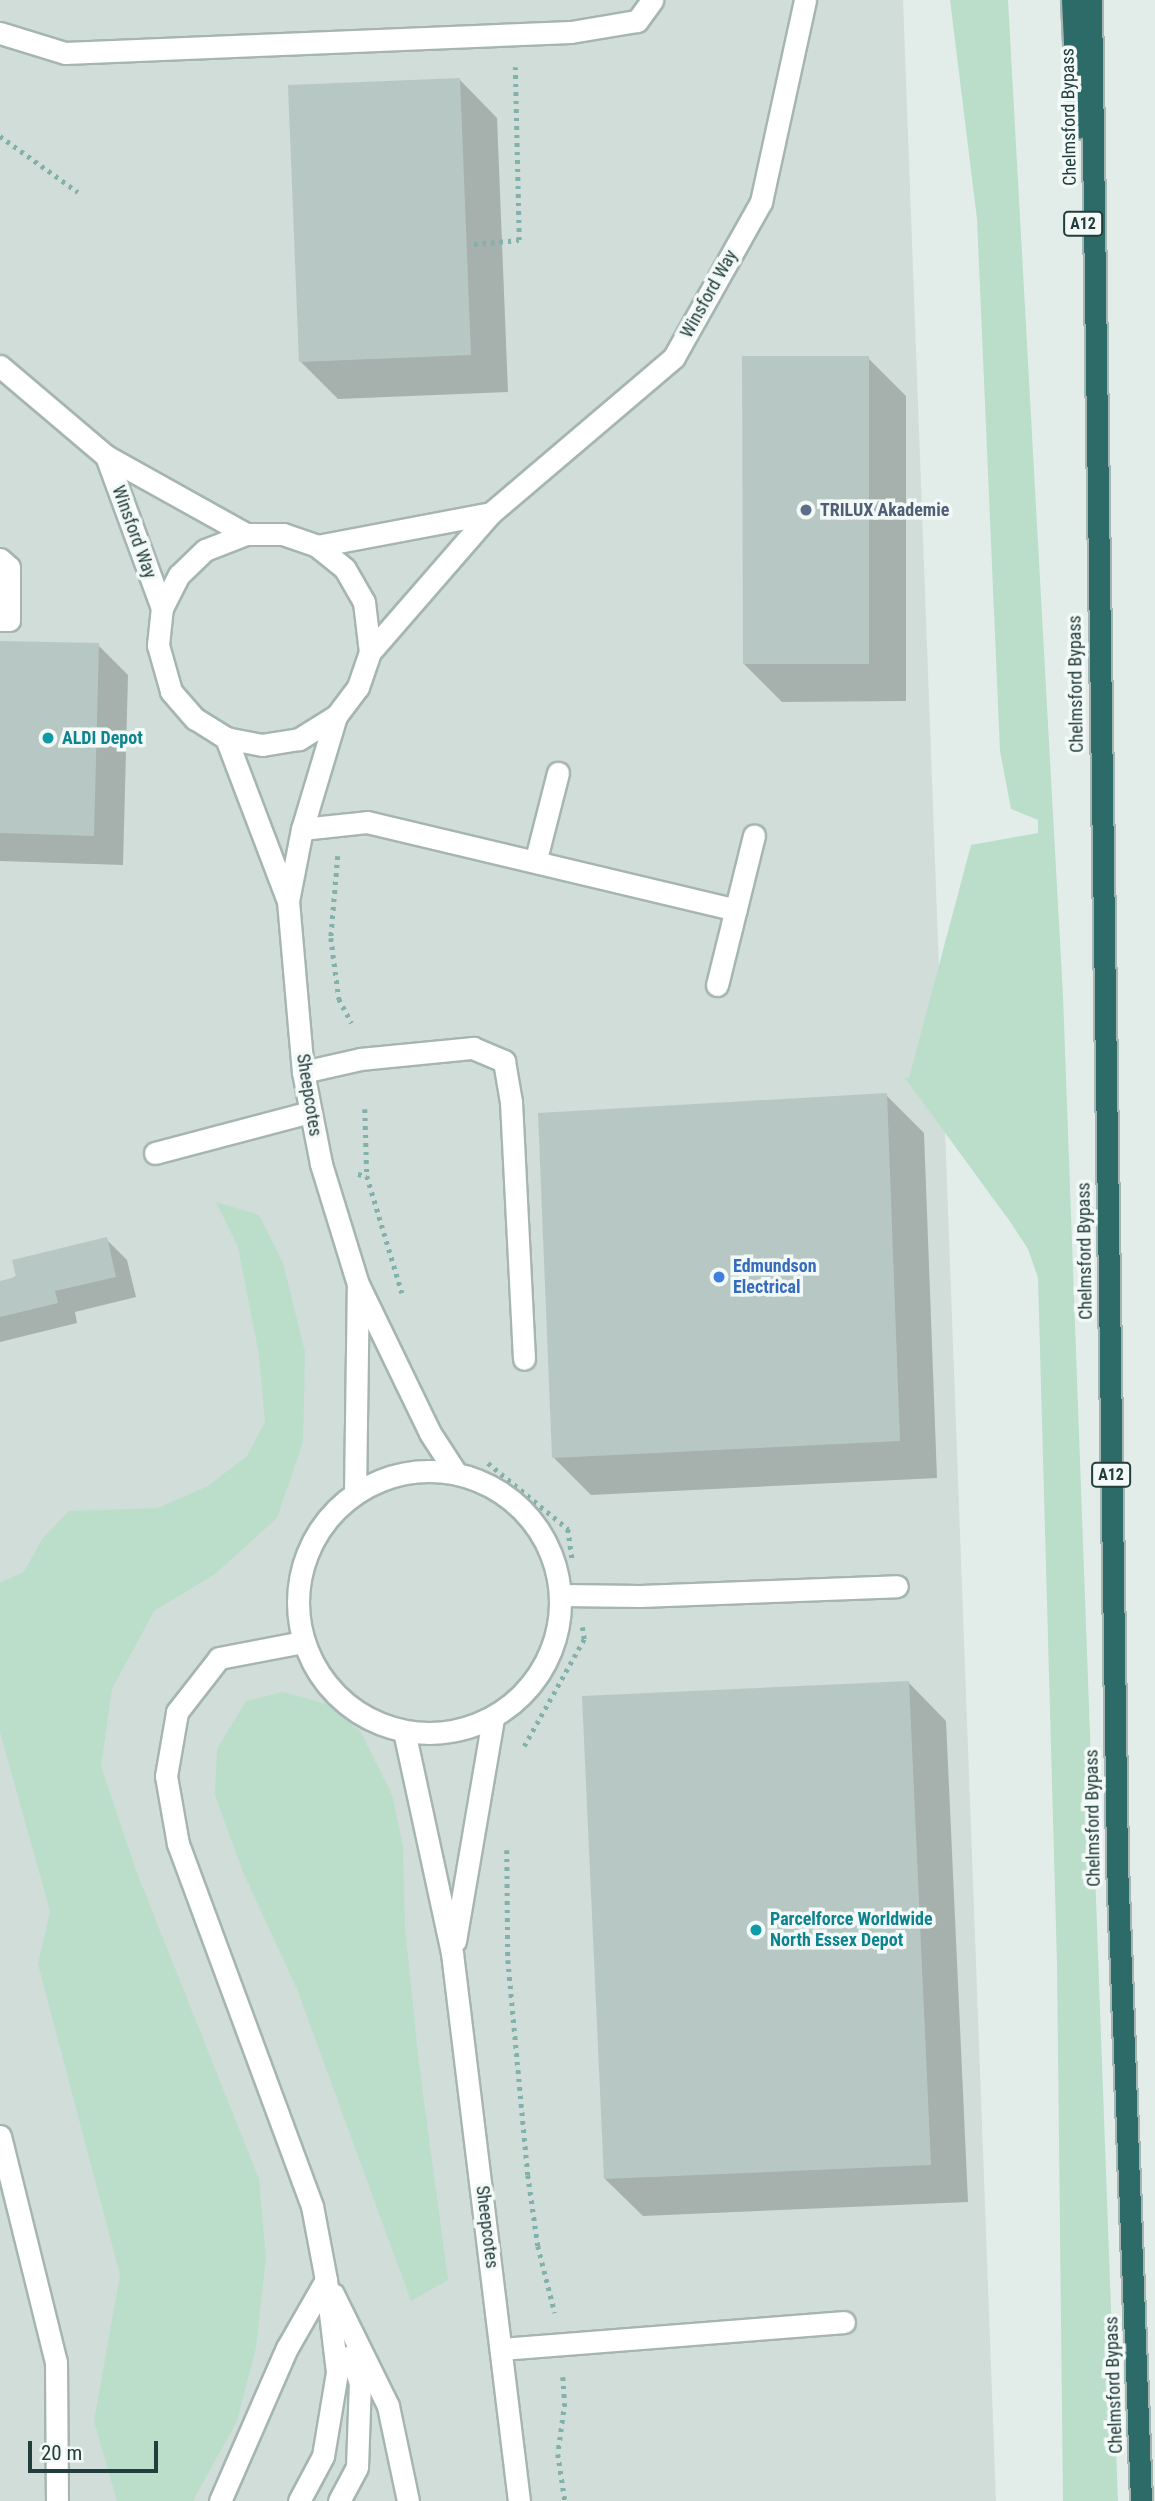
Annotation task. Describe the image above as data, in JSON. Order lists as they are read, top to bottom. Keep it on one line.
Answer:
{"streets":{"highway":["Chelmsford Bypass","A12"],"street":["Winsford Way","Sheepcotes"]},"crossings":[["Chelmsford Bypass","A12"],["Winsford Way","Sheepcotes"]],"places":["TRILUX Akademie","ALDI Depot","Edmundson Electrical","Parcelforce Worldwide North Essex Depot"],"scale_bar":"20 m"}
